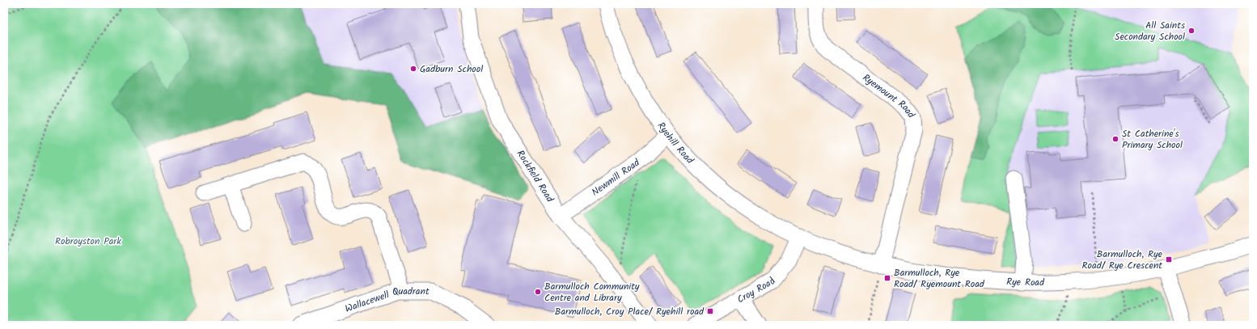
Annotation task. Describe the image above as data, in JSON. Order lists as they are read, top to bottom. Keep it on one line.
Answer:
{"streets":{"street":["Ryemount Road","Ryehill Road","Rockfield Road","Newmill Road","Rye Road","Croy Road","Wallacewell Quadrant"]},"crossings":[["Ryemount Road","Rye Road"],["Ryehill Road","Newmill Road"],["Ryehill Road","Rye Road"],["Ryehill Road","Croy Road"],["Rockfield Road","Newmill Road"],["Rye Road","Croy Road"]],"parks":["Robroyston Park"],"places":{"other":["All Saints Secondary School","Gadburn School","St Catherine's Primary School","Barmulloch Community Centre and Library"],"transit":["Barmulloch, Rye Road/ Rye Crescent","Barmulloch, Rye Road/ Ryemount Road","Barmulloch, Croy Place/ Ryehill road"]}}
